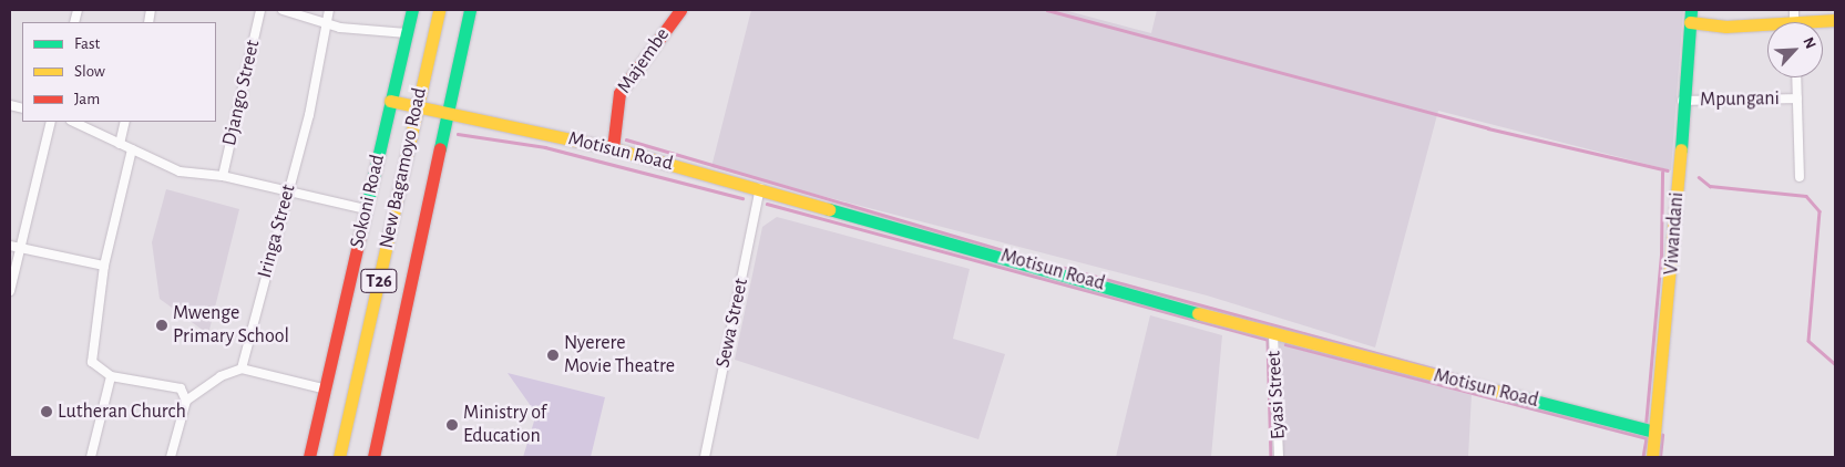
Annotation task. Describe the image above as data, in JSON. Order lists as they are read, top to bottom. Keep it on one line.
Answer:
{"streets":{"main road":["Majembe","Motisun Road","New Bagamoyo Road","Sokoni Road","Viwandani","T26"],"street":["Django Street","Mpungani","Iringa Street","Sewa Street","Eyasi Street"]},"crossings":[["Majembe","Motisun Road"],["Mpungani","Viwandani"],["Motisun Road","New Bagamoyo Road"],["Motisun Road","Sokoni Road"],["Motisun Road","Viwandani"],["Motisun Road","Sewa Street"],["Motisun Road","Eyasi Street"]],"places":["Mwenge Primary School","Nyerere Movie Theatre","Lutheran Church","Ministry of Education"],"legend":["Fast","Slow","Jam"],"north":"top right"}
